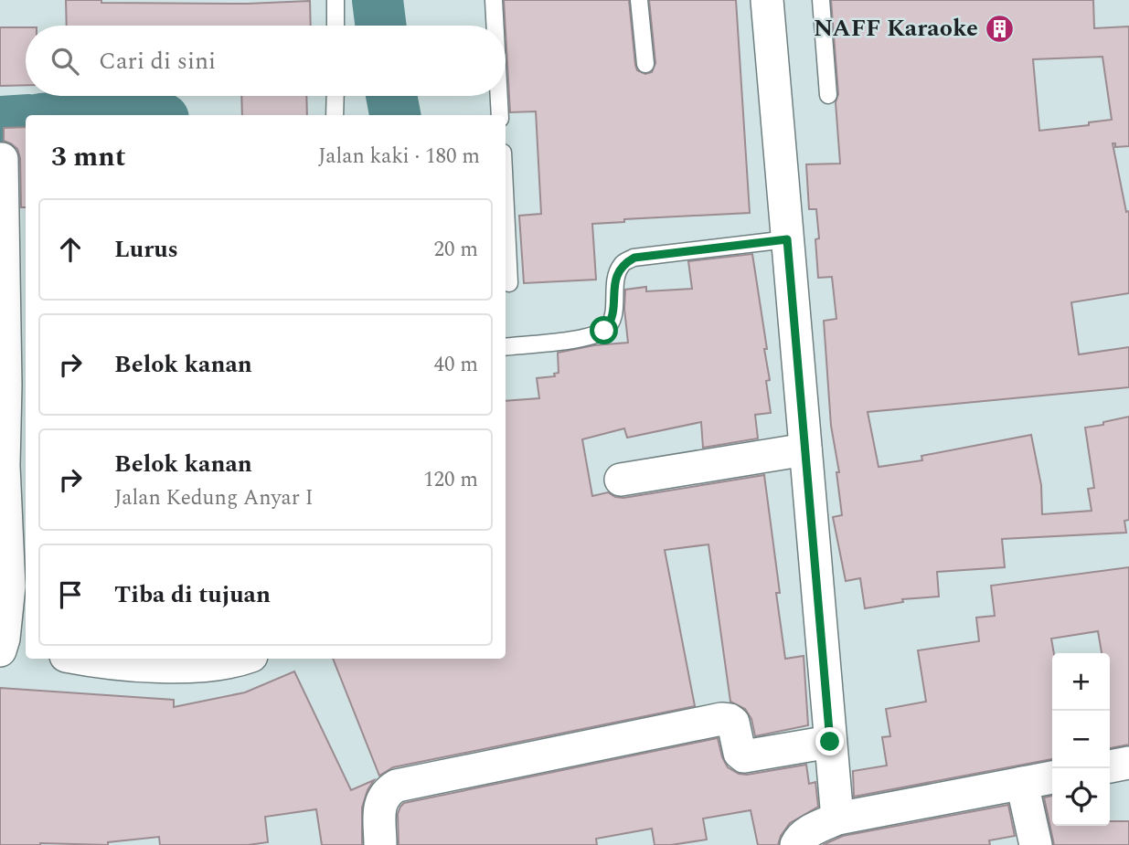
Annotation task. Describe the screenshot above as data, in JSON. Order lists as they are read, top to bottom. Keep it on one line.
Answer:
{"places":{"building":["NAFF Karaoke"]},"page":{"search":"Cari di sini","heading":["3 mnt","Jalan kaki · 180 m"],"list":[["Lurus","20 m"],["Belok kanan","40 m"],["Belok kanan","Jalan Kedung Anyar I","120 m"],"Tiba di tujuan"],"map_buttons":["+","−"]}}
